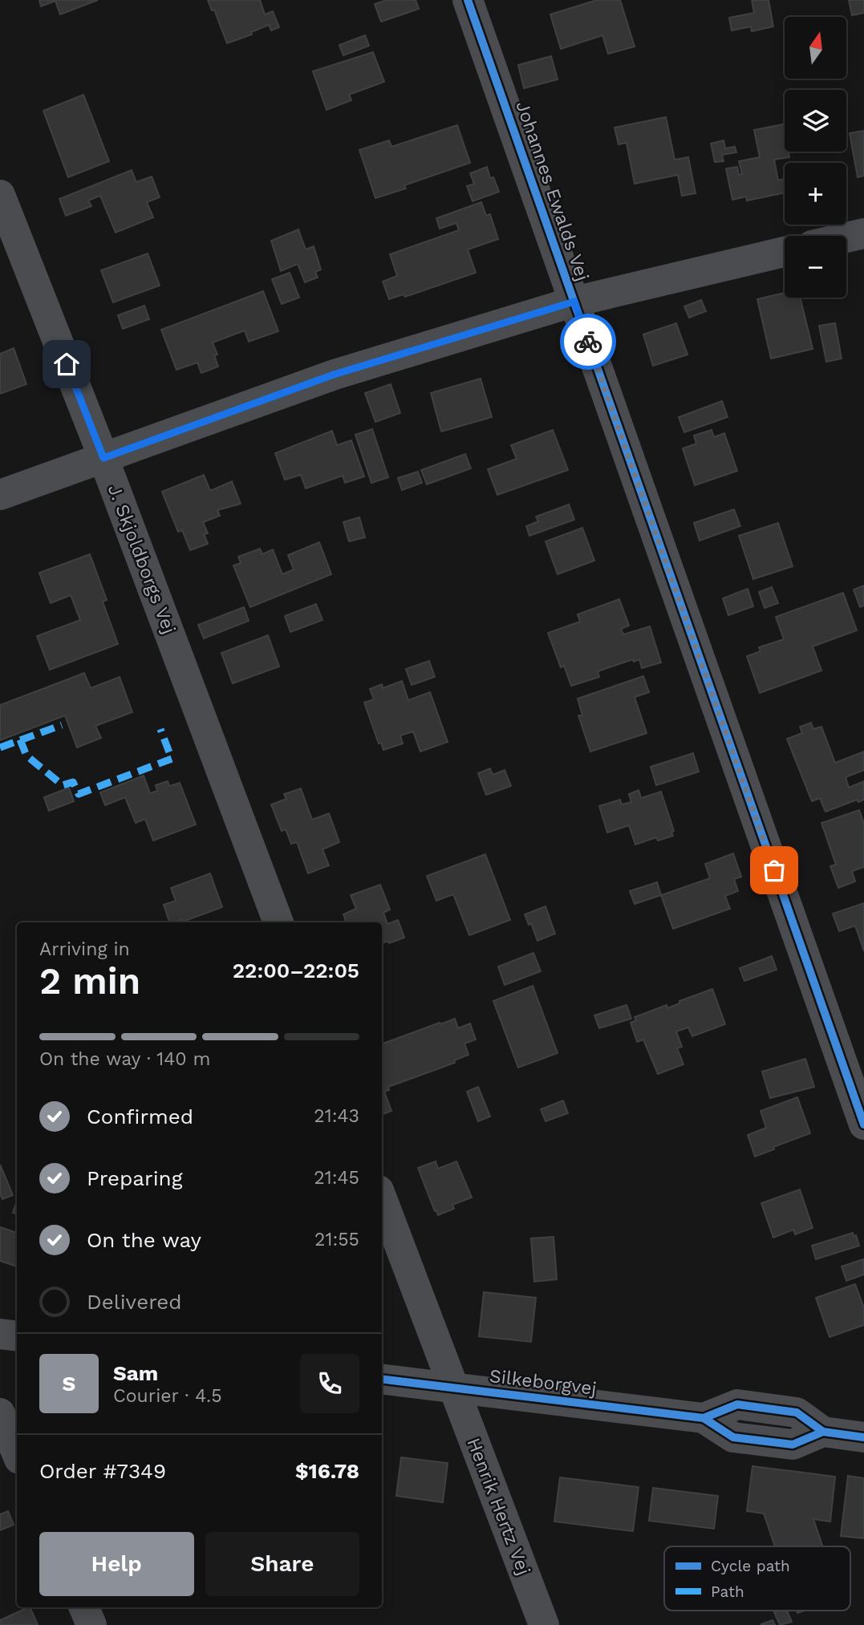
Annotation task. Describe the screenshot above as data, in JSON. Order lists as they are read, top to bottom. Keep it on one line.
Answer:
{"streets":{"street":["Johannes Ewalds Vej","J. Skjoldborgs Vej","Silkeborgvej","Henrik Hertz Vej"]},"crossings":[["Silkeborgvej","Henrik Hertz Vej"]],"legend":["Cycle path","Path"],"north":"top","page":{"map_buttons":["+","−"],"heading":["2 min","Arriving in","22:00–22:05"],"panel":["Sam","Courier · 4.5","Order #7349","$16.78"],"bar":"On the way · 140 m","list":[["Confirmed","21:43"],["Preparing","21:45"],["On the way","21:55"],"Delivered"],"round":"S","buttons":["Help","Share"]}}
